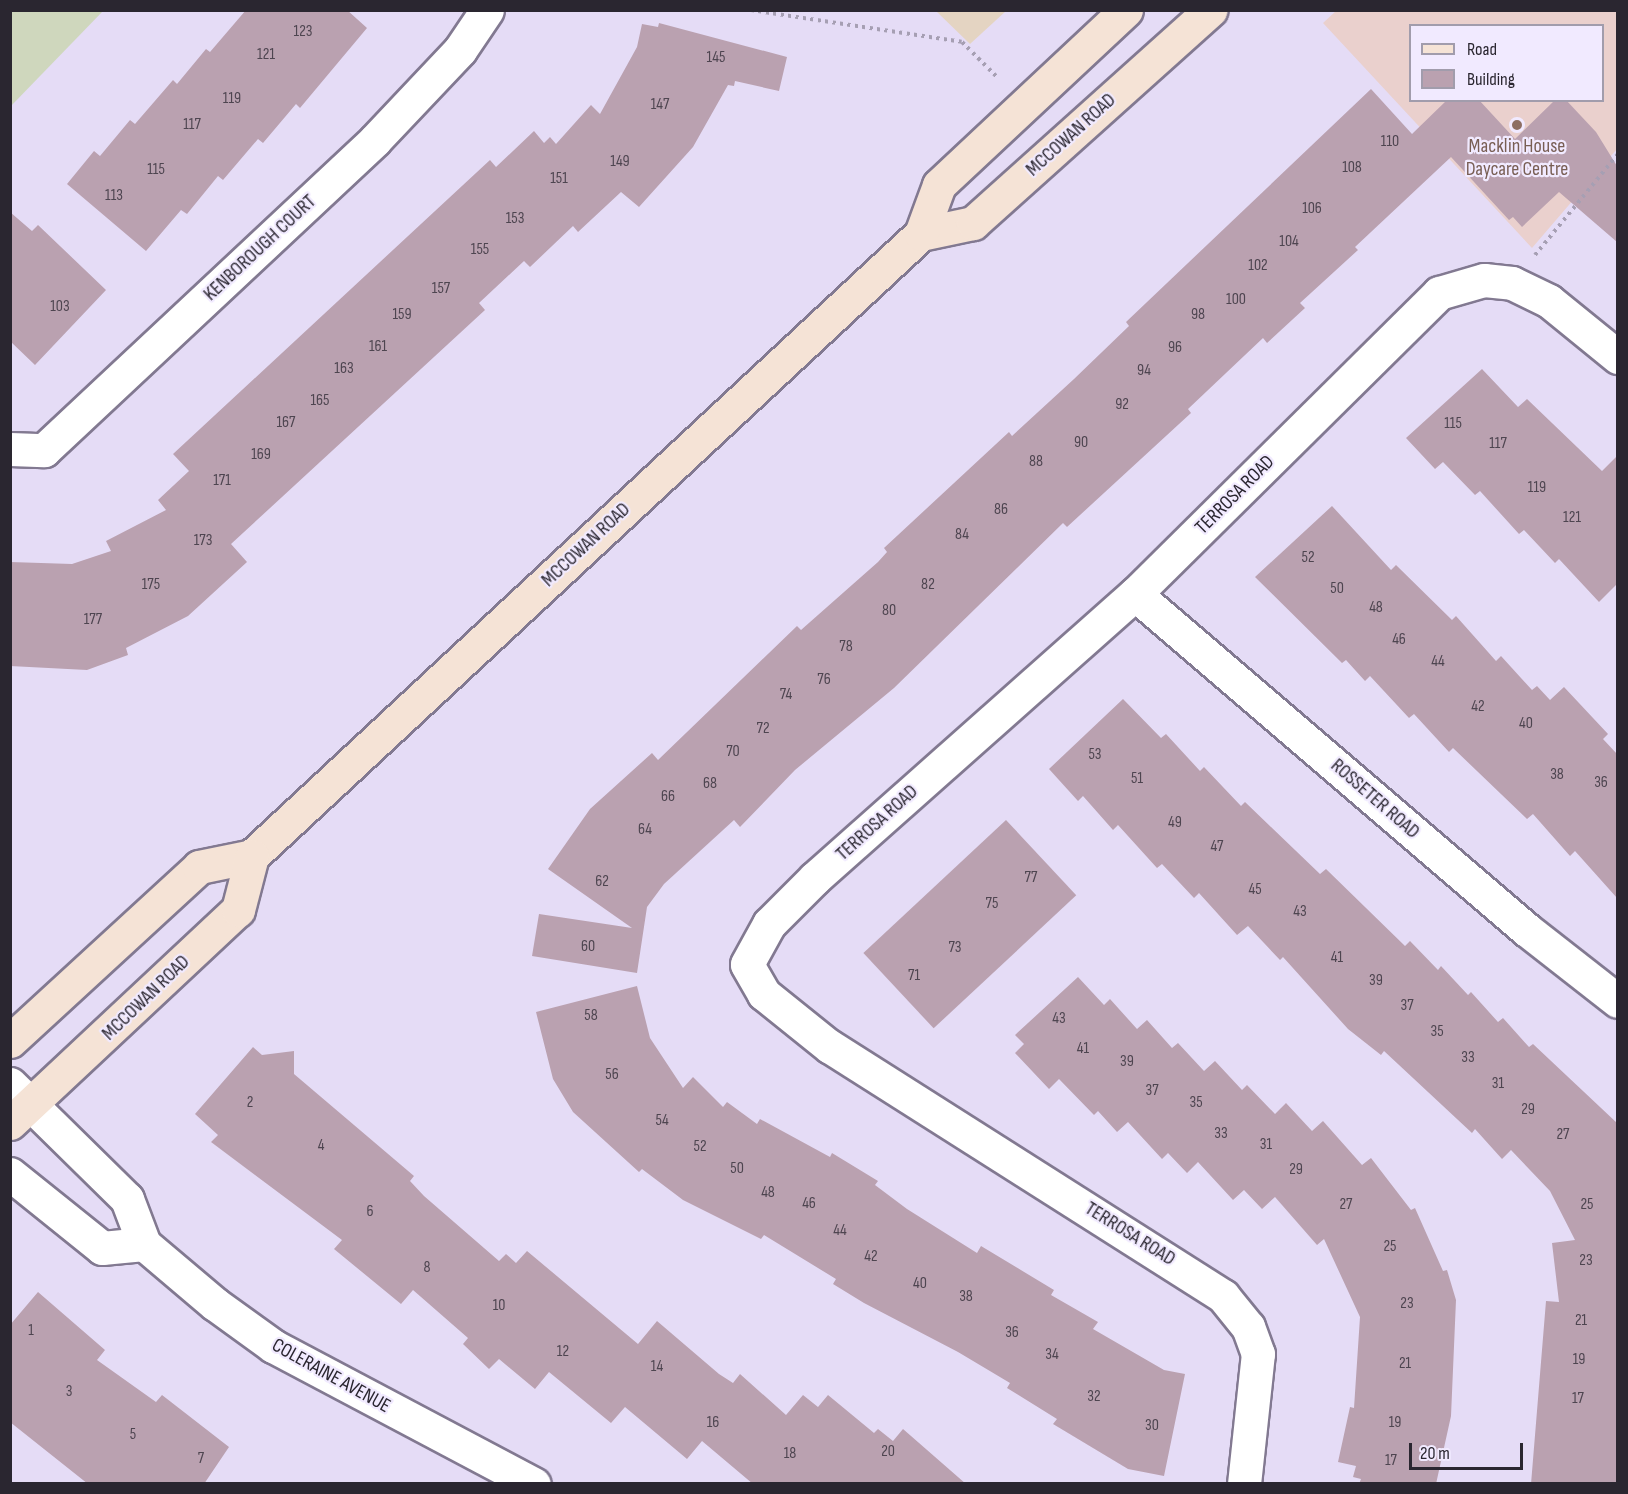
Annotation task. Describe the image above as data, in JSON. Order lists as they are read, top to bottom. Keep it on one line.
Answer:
{"streets":{"main road":["MCCOWAN ROAD"],"street":["KENBOROUGH COURT","TERROSA ROAD","ROSSETER ROAD","COLERAINE AVENUE"]},"crossings":[["TERROSA ROAD","ROSSETER ROAD"]],"places":["Macklin House Daycare Centre"],"house_numbers":["123","121","145","119","147","117","110","149","108","115","151","113","106","153","104","155","102","157","100","103","159","98","161","96","163","94","165","92","167","115","90","117","169","88","171","119","86","121","84","173","52","175","82","50","48","80","177","46","78","44","76","74","42","40","72","70","53","38","51","36","68","66","49","64","47","77","62","45","75","43","60","73","41","71","39","37","58","43","35","41","33","39","56","31","37","2","35","29","54","33","27","31","4","52","50","29","48","46","27","25","6","44","25","42","23","8","40","38","23","10","21","1","36","12","34","19","21","14","3","32","17","16","19","30","5","20","18","7","17"],"legend":["Road","Building"],"scale_bar":"20 m"}
